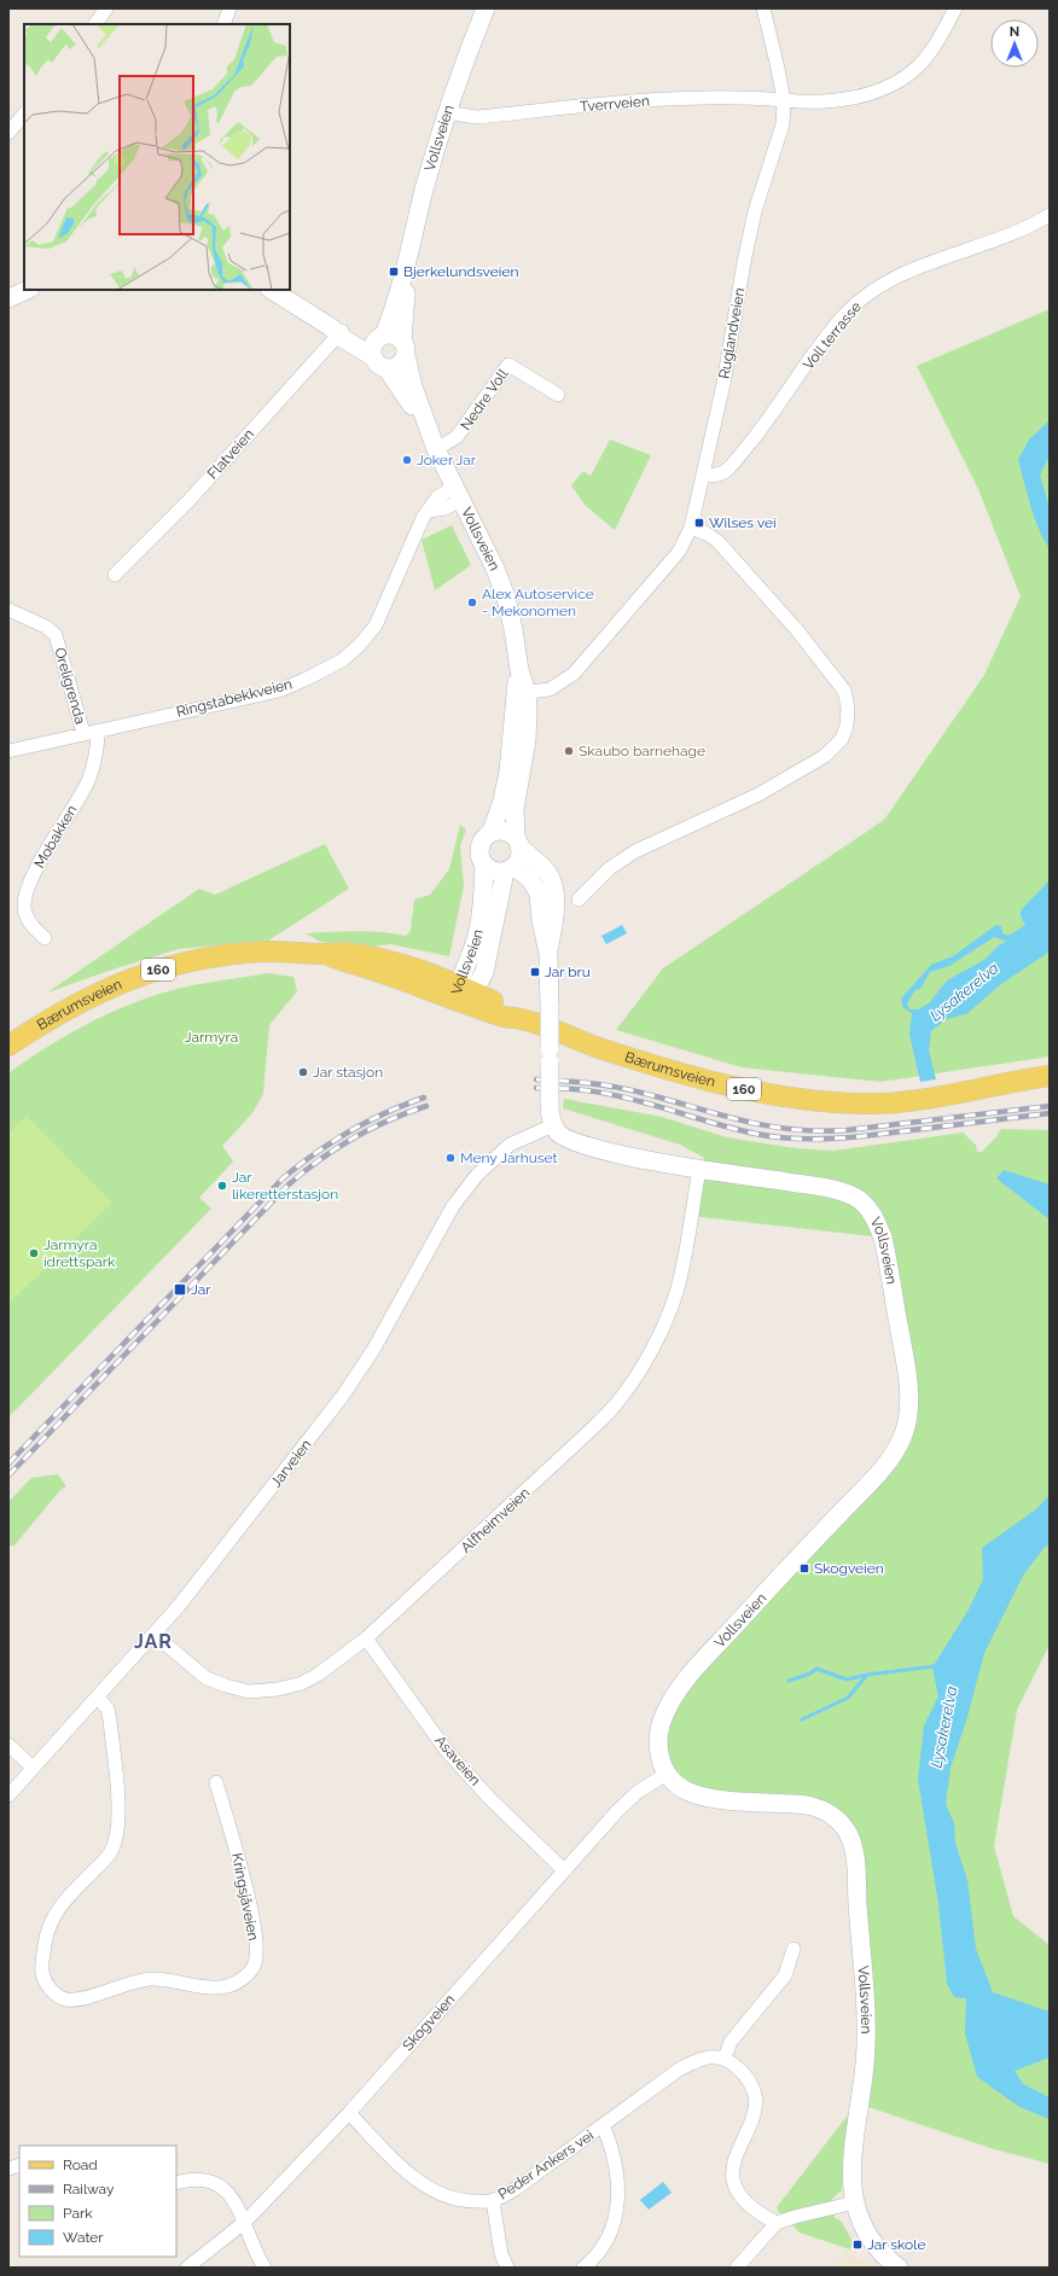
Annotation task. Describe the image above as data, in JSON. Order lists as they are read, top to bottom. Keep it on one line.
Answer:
{"streets":{"main road":["Vollsveien","160","Bærumsveien"],"street":["Tverrveien","Ruglandveien","Voll terrasse","Nedre Voll","Flatveien","Oreligrenda","Ringstabekkveien","Mobakken","Jarveien","Alfheimveien","Asaveien","Kringsjåveien","Skogveien","Peder Ankers vei"]},"crossings":[["Tverrveien","Vollsveien"],["Tverrveien","Ruglandveien"],["Vollsveien","Ruglandveien"],["Vollsveien","Nedre Voll"],["Vollsveien","Ringstabekkveien"],["Vollsveien","Bærumsveien"],["Vollsveien","Jarveien"],["Vollsveien","Alfheimveien"],["Vollsveien","Skogveien"],["Ruglandveien","Voll terrasse"],["Oreligrenda","Ringstabekkveien"],["Ringstabekkveien","Mobakken"],["Jarveien","Alfheimveien"],["Jarveien","Kringsjåveien"],["Alfheimveien","Asaveien"],["Asaveien","Skogveien"],["Skogveien","Peder Ankers vei"]],"districts":["JAR"],"water":["Lysakerelva"],"parks":["Jarmyra"],"places":{"transit":["Bjerkelundsveien","Wilses vei","Jar bru","Jar","Skogveien","Jar skole"],"other":["Joker Jar","Alex Autoservice - Mekonomen","Skaubo barnehage","Jar stasjon","Meny Jarhuset","Jar likeretterstasjon","Jarmyra idrettspark"]},"legend":["Road","Railway","Park","Water"],"north":"top"}
